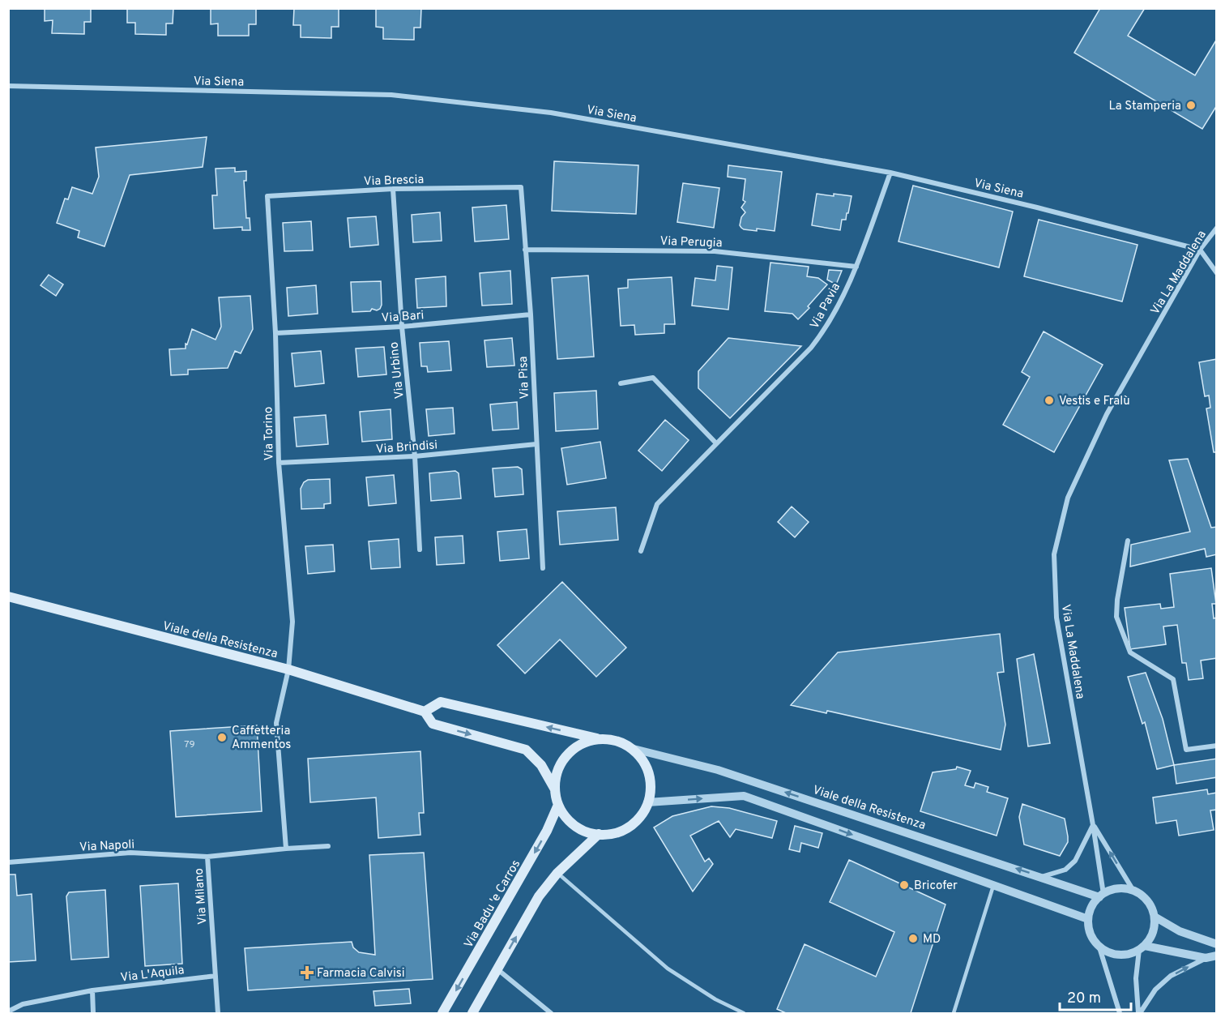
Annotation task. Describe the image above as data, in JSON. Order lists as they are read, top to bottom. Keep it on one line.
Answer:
{"streets":{"main road":["Viale della Resistenza","Via Badu 'e Carros"],"street":["Via Siena","Via Brescia","Via Perugia","Via La Maddalena","Via Pavia","Via Bari","Via Urbino","Via Pisa","Via Torino","Via Brindisi","Via Napoli","Via Milano","Via L'Aquila"]},"crossings":[["Via Siena","Via La Maddalena"],["Via Siena","Via Pavia"],["Via Brescia","Via Urbino"],["Via Brescia","Via Pisa"],["Via Brescia","Via Torino"],["Via Perugia","Via Pavia"],["Via Perugia","Via Pisa"],["Via La Maddalena","Viale della Resistenza"],["Via Bari","Via Urbino"],["Via Bari","Via Pisa"],["Via Bari","Via Torino"],["Via Urbino","Via Brindisi"],["Via Pisa","Via Brindisi"],["Via Torino","Via Brindisi"],["Via Torino","Viale della Resistenza"],["Viale della Resistenza","Via Badu 'e Carros"],["Via Napoli","Via Milano"],["Via Milano","Via L'Aquila"]],"places":{"other":["La Stamperia","Vestis e Fralù","Caffetteria Ammentos","Bricofer","MD"],"health":["Farmacia Calvisi"]},"house_numbers":["79"],"scale_bar":"20 m"}
